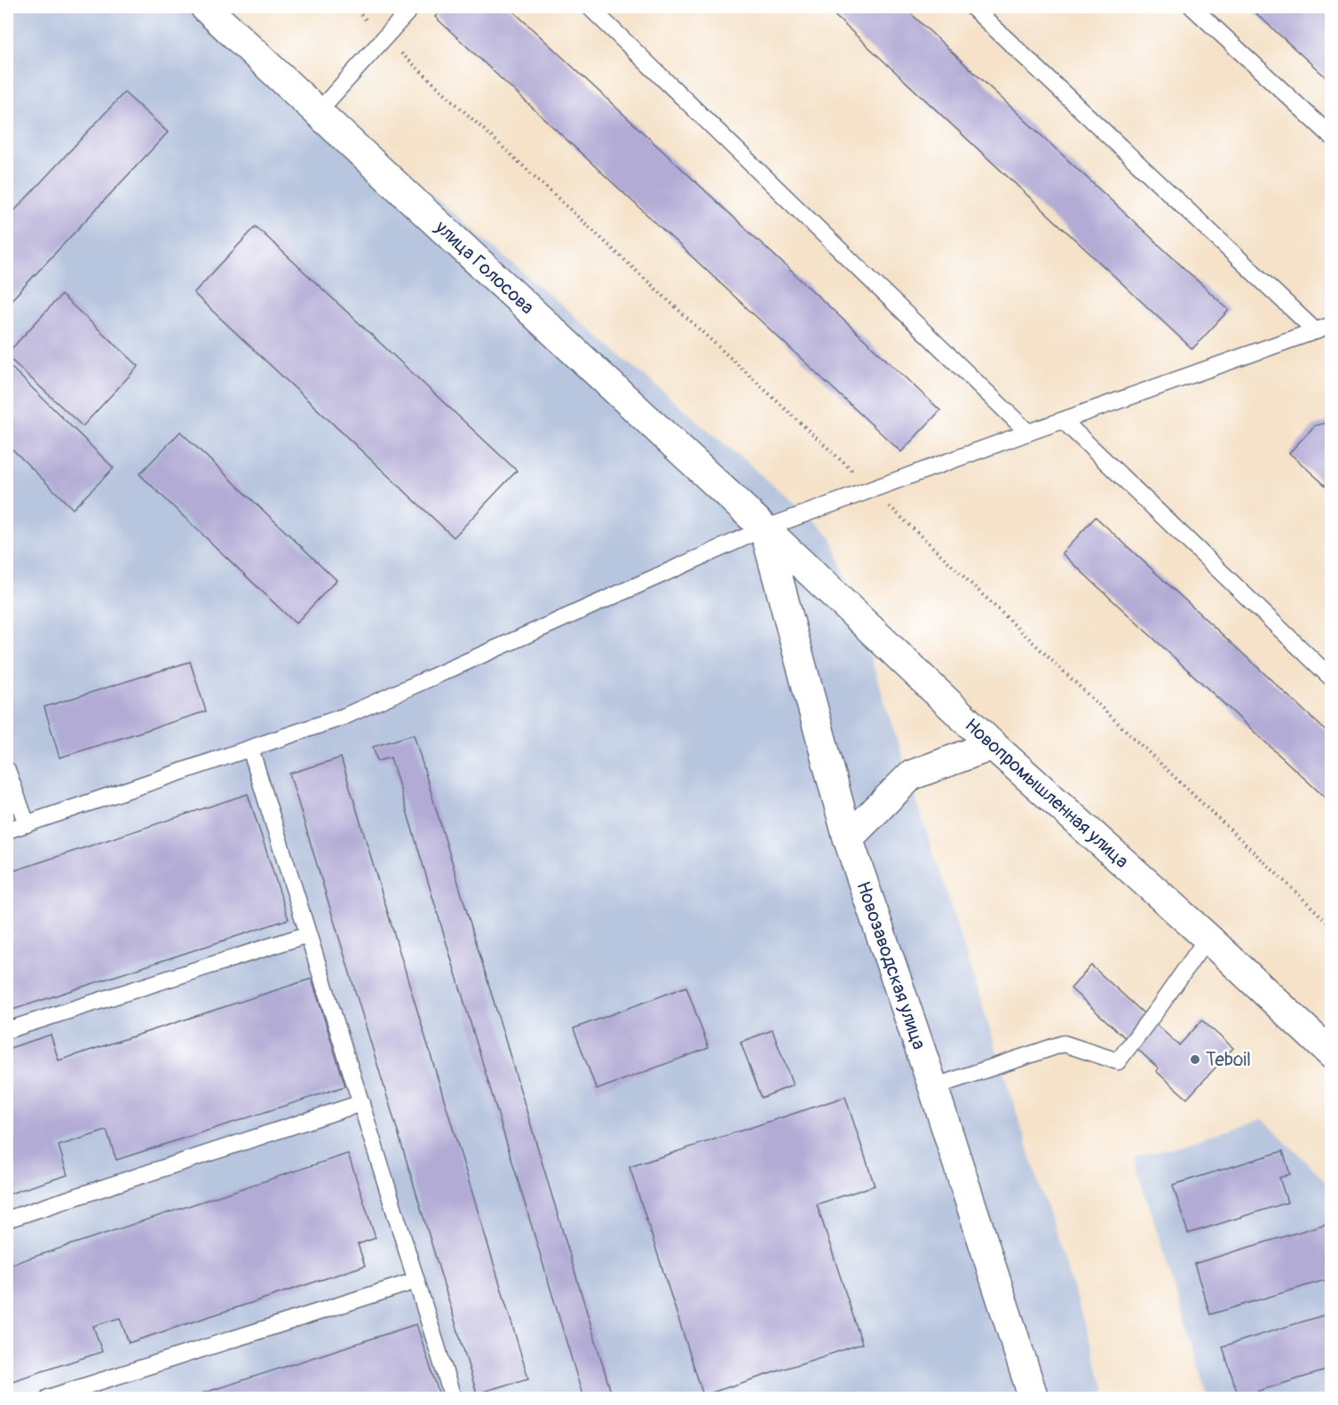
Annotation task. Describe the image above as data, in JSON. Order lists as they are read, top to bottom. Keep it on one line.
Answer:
{"streets":{"main road":["улица Голосова","Новопромышленная улица","Новозаводская улица"]},"crossings":[["улица Голосова","Новопромышленная улица"],["улица Голосова","Новозаводская улица"],["Новопромышленная улица","Новозаводская улица"]],"places":["Teboil"]}
